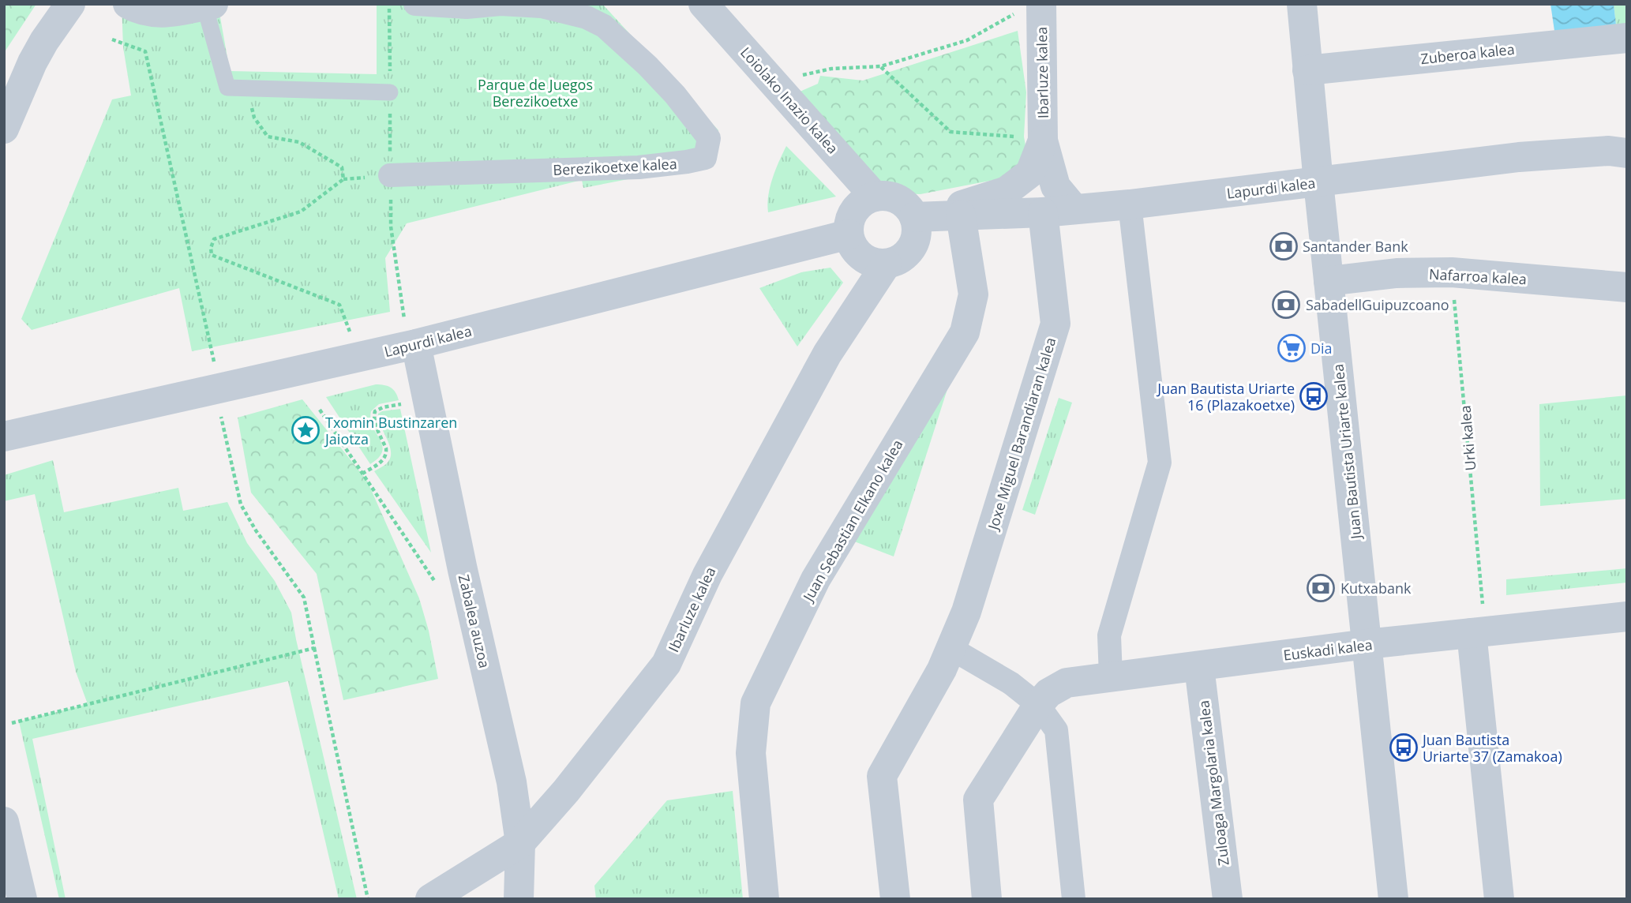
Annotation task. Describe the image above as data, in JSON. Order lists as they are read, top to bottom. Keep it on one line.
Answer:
{"streets":{"street":["Zuberoa kalea","Ibarluze kalea","Loiolako Inazio kalea","Berezikoetxe kalea","Lapurdi kalea","Nafarroa kalea","Joxe Miguel Barandiaran kalea","Juan Bautista Uriarte kalea","Juan Sebastian Elkano kalea","Zabalea auzoa","Euskadi kalea","Zuloaga Margolaria kalea"],"path":["Urki kalea"]},"crossings":[["Zuberoa kalea","Juan Bautista Uriarte kalea"],["Ibarluze kalea","Lapurdi kalea"],["Ibarluze kalea","Juan Sebastian Elkano kalea"],["Ibarluze kalea","Zabalea auzoa"],["Lapurdi kalea","Joxe Miguel Barandiaran kalea"],["Lapurdi kalea","Juan Bautista Uriarte kalea"],["Lapurdi kalea","Juan Sebastian Elkano kalea"],["Lapurdi kalea","Zabalea auzoa"],["Nafarroa kalea","Urki kalea"],["Nafarroa kalea","Juan Bautista Uriarte kalea"],["Juan Bautista Uriarte kalea","Euskadi kalea"],["Euskadi kalea","Zuloaga Margolaria kalea"]],"parks":["Parque de Juegos Berezikoetxe"],"places":{"bank":["Santander Bank","SabadellGuipuzcoano","Kutxabank"],"supermarket":["Dia"],"bus stop":["Juan Bautista Uriarte 16 (Plazakoetxe)","Juan Bautista Uriarte 37 (Zamakoa)"],"place":["Txomin Bustinzaren Jaiotza"]}}
